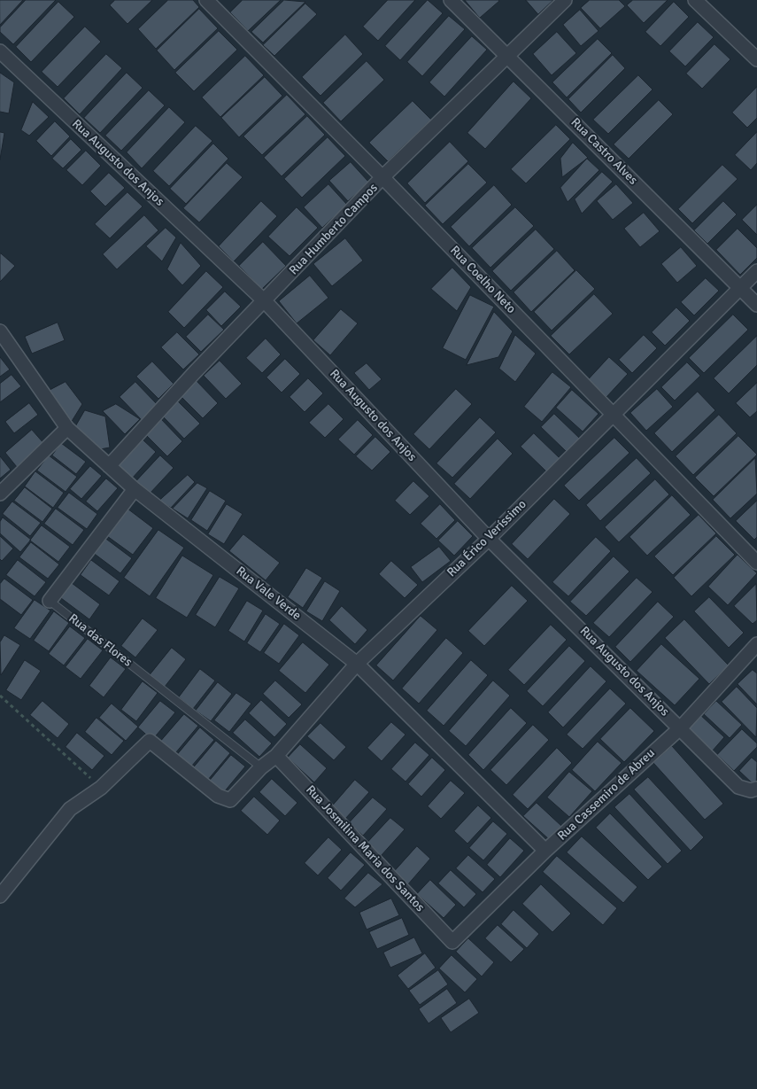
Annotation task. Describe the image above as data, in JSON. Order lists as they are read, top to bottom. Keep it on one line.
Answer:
{"streets":{"street":["Rua Castro Alves","Rua Augusto dos Anjos","Rua Humberto Campos","Rua Coelho Neto","Rua Érico Veríssimo","Rua Vale Verde","Rua das Flores","Rua Cassemiro de Abreu","Rua Josmilina Maria dos Santos"]},"crossings":[["Rua Castro Alves","Rua Humberto Campos"],["Rua Castro Alves","Rua Érico Veríssimo"],["Rua Augusto dos Anjos","Rua Humberto Campos"],["Rua Augusto dos Anjos","Rua Érico Veríssimo"],["Rua Augusto dos Anjos","Rua Cassemiro de Abreu"],["Rua Humberto Campos","Rua Coelho Neto"],["Rua Humberto Campos","Rua Vale Verde"],["Rua Coelho Neto","Rua Érico Veríssimo"],["Rua Érico Veríssimo","Rua Vale Verde"],["Rua Érico Veríssimo","Rua das Flores"],["Rua Érico Veríssimo","Rua Josmilina Maria dos Santos"],["Rua Vale Verde","Rua das Flores"],["Rua Vale Verde","Rua Cassemiro de Abreu"],["Rua Cassemiro de Abreu","Rua Josmilina Maria dos Santos"]]}
